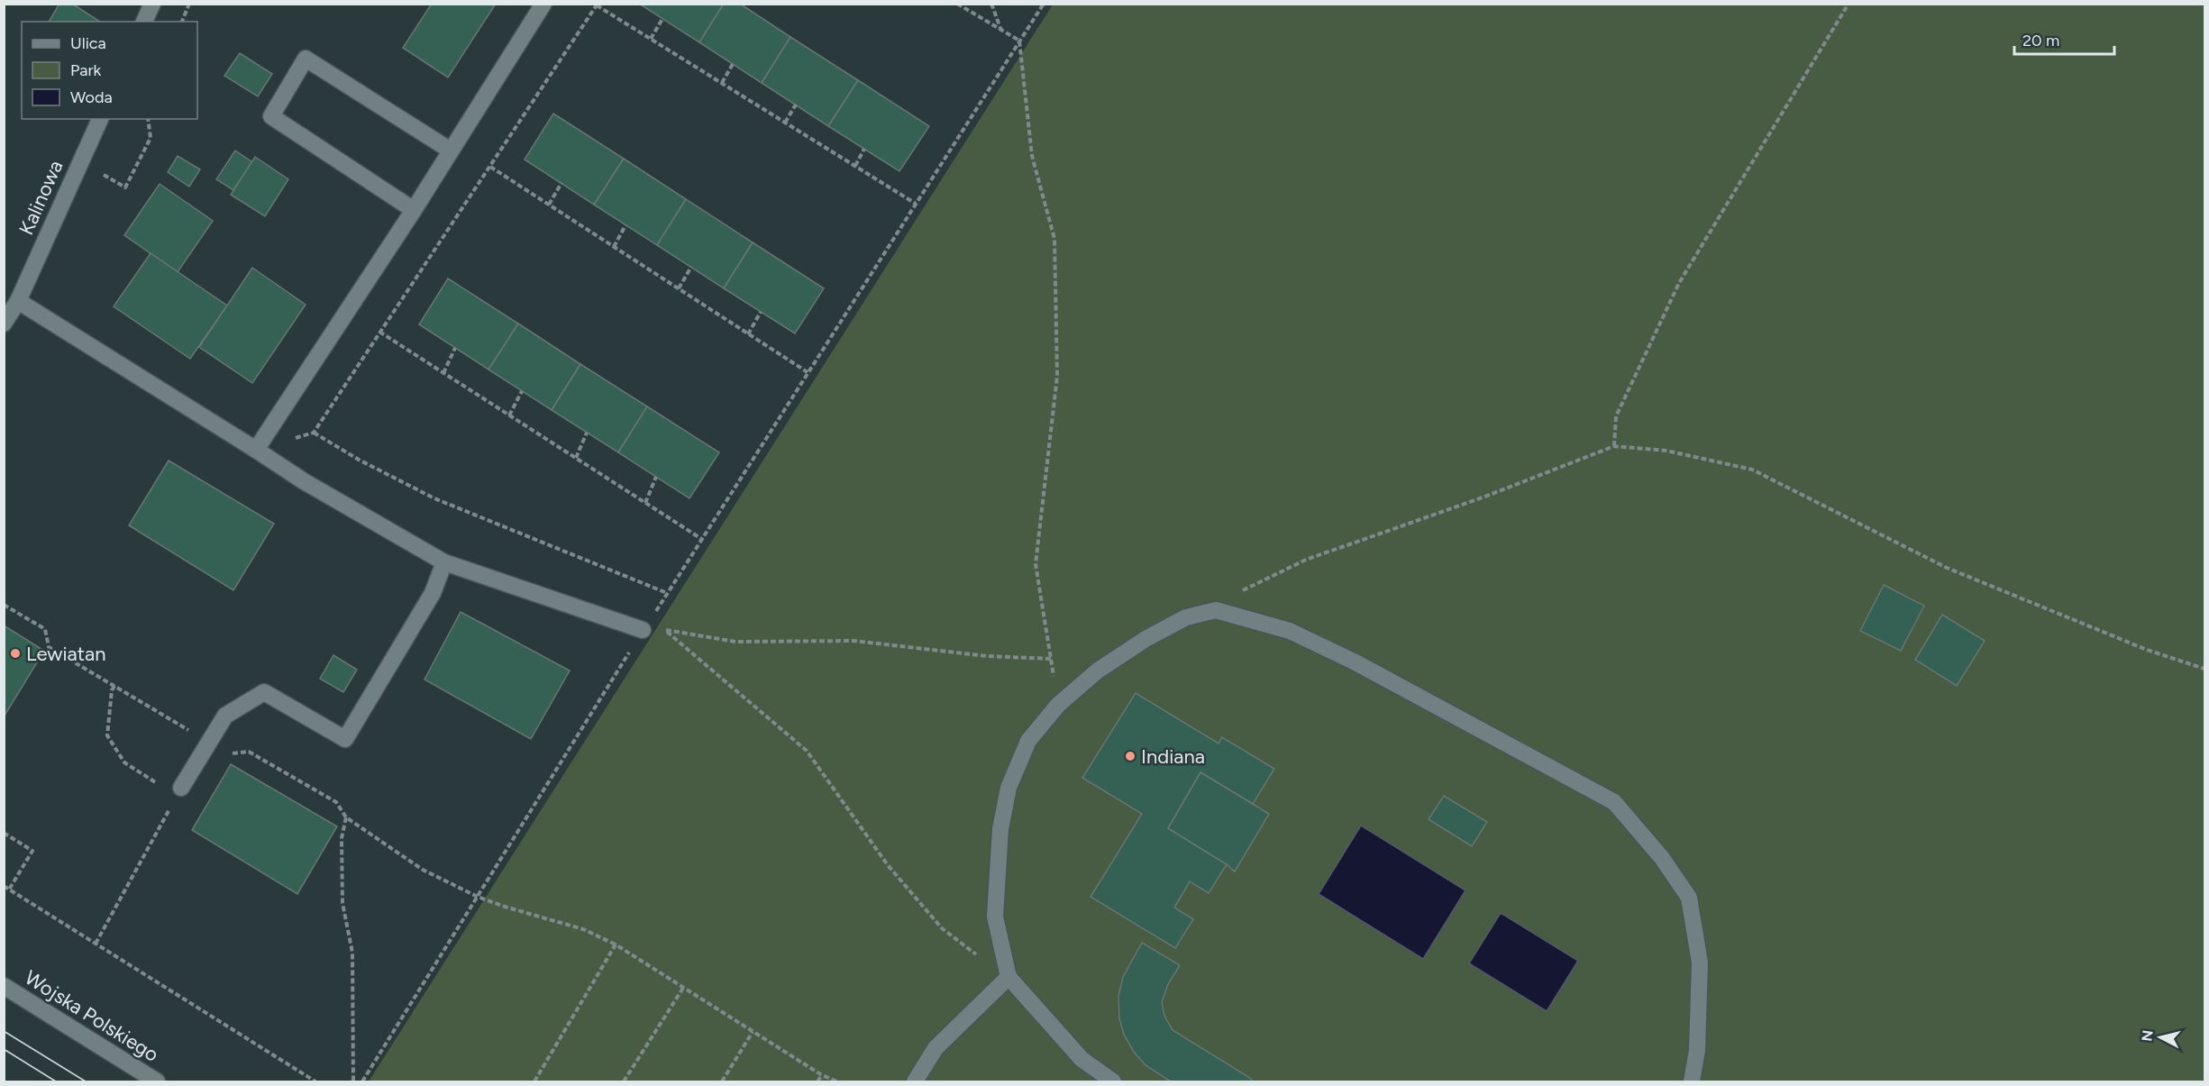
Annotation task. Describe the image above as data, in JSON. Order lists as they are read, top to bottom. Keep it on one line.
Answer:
{"streets":{"street":["Kalinowa","Wojska Polskiego"]},"places":["Lewiatan","Indiana"],"legend":["Ulica","Park","Woda"],"scale_bar":"20 m","north":"left"}
